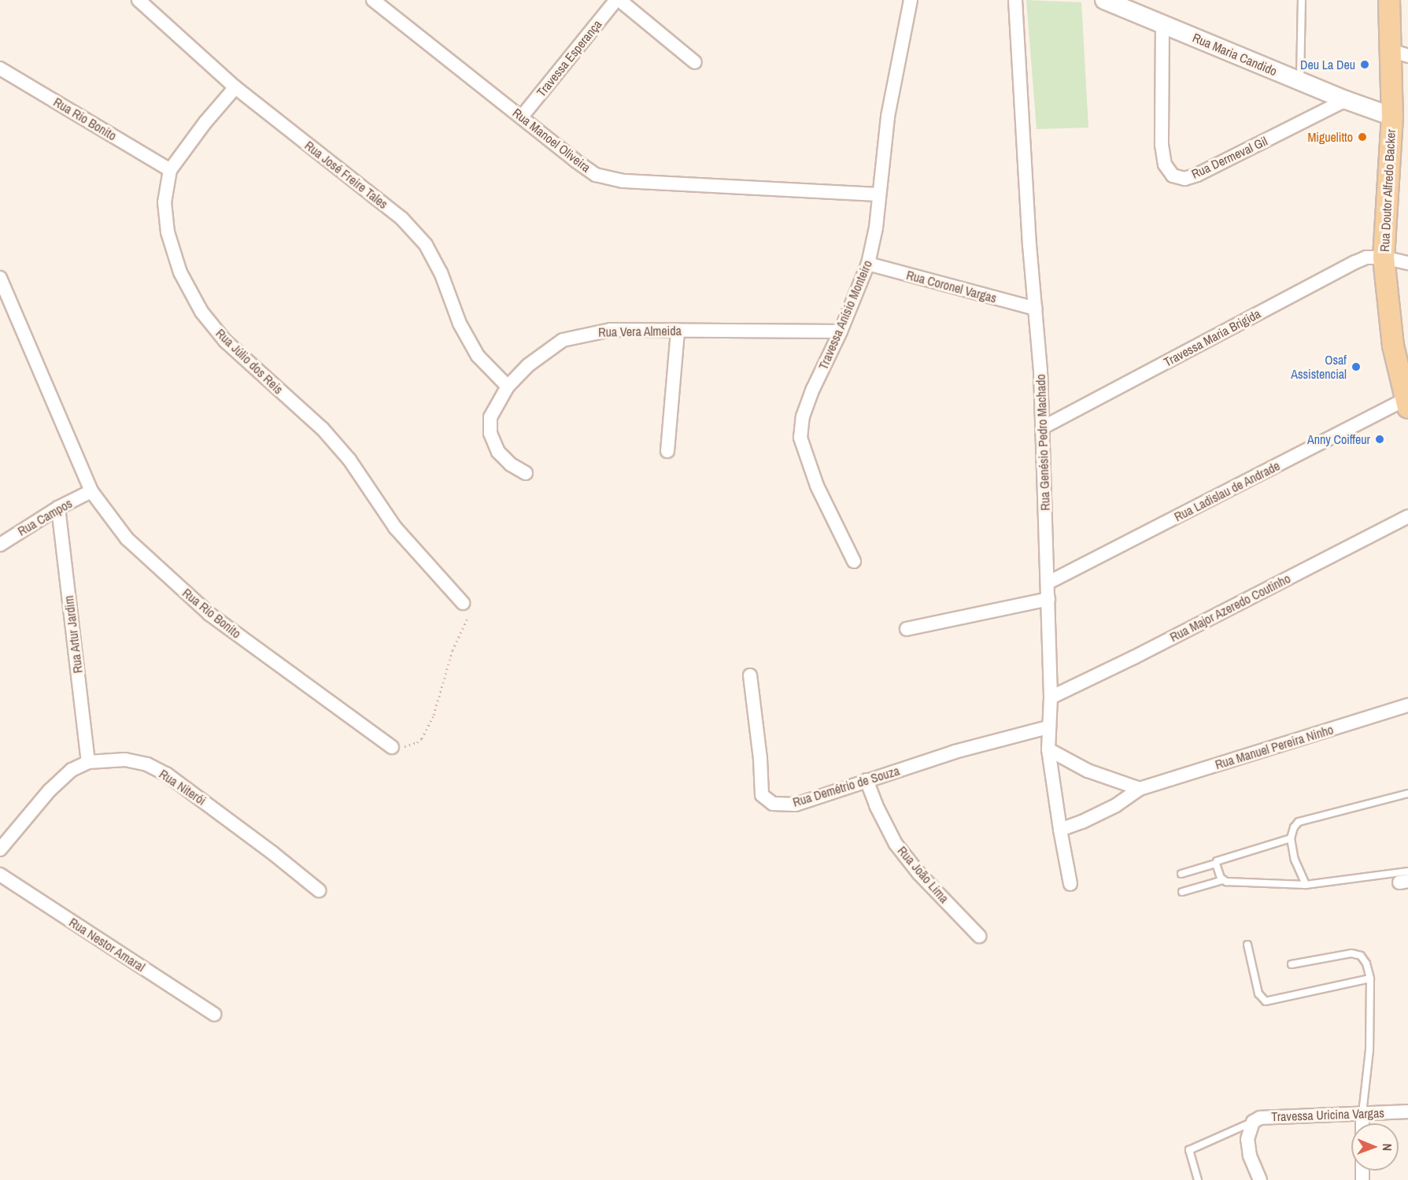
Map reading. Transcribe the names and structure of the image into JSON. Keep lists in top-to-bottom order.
{
  "streets": {
    "main road": ["Rua Doutor Alfredo Backer"],
    "street": [
      "Rua Maria Candido",
      "Travessa Esperança",
      "Rua Rio Bonito",
      "Rua Manoel Oliveira",
      "Rua Dermeval Gil",
      "Rua José Freire Tales",
      "Rua Coronel Vargas",
      "Travessa Anísio Monteiro",
      "Rua Vera Almeida",
      "Travessa Maria Brigida",
      "Rua Júlio dos Reis",
      "Rua Genésio Pedro Machado",
      "Rua Ladislau de Andrade",
      "Rua Campos",
      "Rua Major Azeredo Coutinho",
      "Rua Artur Jardim",
      "Rua Manuel Pereira Ninho",
      "Rua Demétrio de Souza",
      "Rua Niterói",
      "Rua João Lima",
      "Rua Nestor Amaral",
      "Travessa Uricina Vargas"
    ]
  },
  "crossings": [
    ["Rua Maria Candido", "Rua Dermeval Gil"],
    ["Rua Maria Candido", "Rua Doutor Alfredo Backer"],
    ["Travessa Esperança", "Rua Manoel Oliveira"],
    ["Rua Rio Bonito", "Rua Júlio dos Reis"],
    ["Rua Rio Bonito", "Rua Campos"],
    ["Rua Manoel Oliveira", "Travessa Anísio Monteiro"],
    ["Rua José Freire Tales", "Rua Vera Almeida"],
    ["Rua José Freire Tales", "Rua Júlio dos Reis"],
    ["Rua Doutor Alfredo Backer", "Travessa Maria Brigida"],
    ["Rua Doutor Alfredo Backer", "Rua Ladislau de Andrade"],
    ["Rua Coronel Vargas", "Travessa Anísio Monteiro"],
    ["Rua Coronel Vargas", "Rua Genésio Pedro Machado"],
    ["Travessa Anísio Monteiro", "Rua Vera Almeida"],
    ["Travessa Maria Brigida", "Rua Genésio Pedro Machado"],
    ["Rua Genésio Pedro Machado", "Rua Ladislau de Andrade"],
    ["Rua Genésio Pedro Machado", "Rua Major Azeredo Coutinho"],
    ["Rua Genésio Pedro Machado", "Rua Manuel Pereira Ninho"],
    ["Rua Genésio Pedro Machado", "Rua Demétrio de Souza"],
    ["Rua Campos", "Rua Artur Jardim"],
    ["Rua Artur Jardim", "Rua Niterói"],
    ["Rua Demétrio de Souza", "Rua João Lima"]
  ],
  "places": [
    "Deu La Deu",
    "Miguelitto",
    "Osaf Assistencial",
    "Anny Coiffeur"
  ],
  "north": "right"
}
